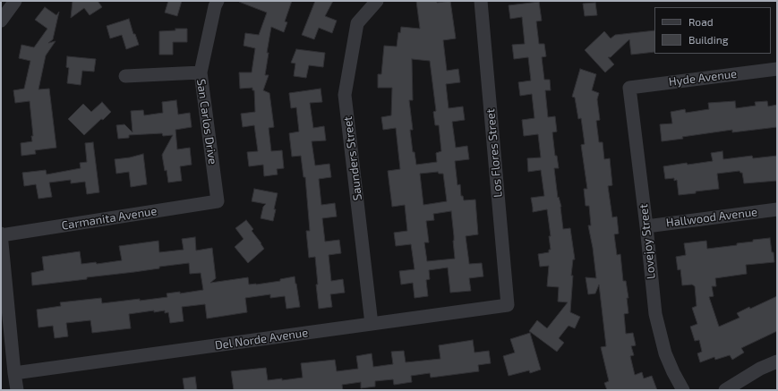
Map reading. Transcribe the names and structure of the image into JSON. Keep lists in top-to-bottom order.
{
  "streets": {
    "street": [
      "Hyde Avenue",
      "San Carlos Drive",
      "Los Flores Street",
      "Saunders Street",
      "Hallwood Avenue",
      "Carmanita Avenue",
      "Lovejoy Street",
      "Del Norde Avenue"
    ]
  },
  "crossings": [
    ["Hyde Avenue", "Lovejoy Street"],
    ["San Carlos Drive", "Carmanita Avenue"],
    ["Los Flores Street", "Del Norde Avenue"],
    ["Saunders Street", "Del Norde Avenue"],
    ["Hallwood Avenue", "Lovejoy Street"]
  ],
  "legend": ["Road", "Building"]
}
